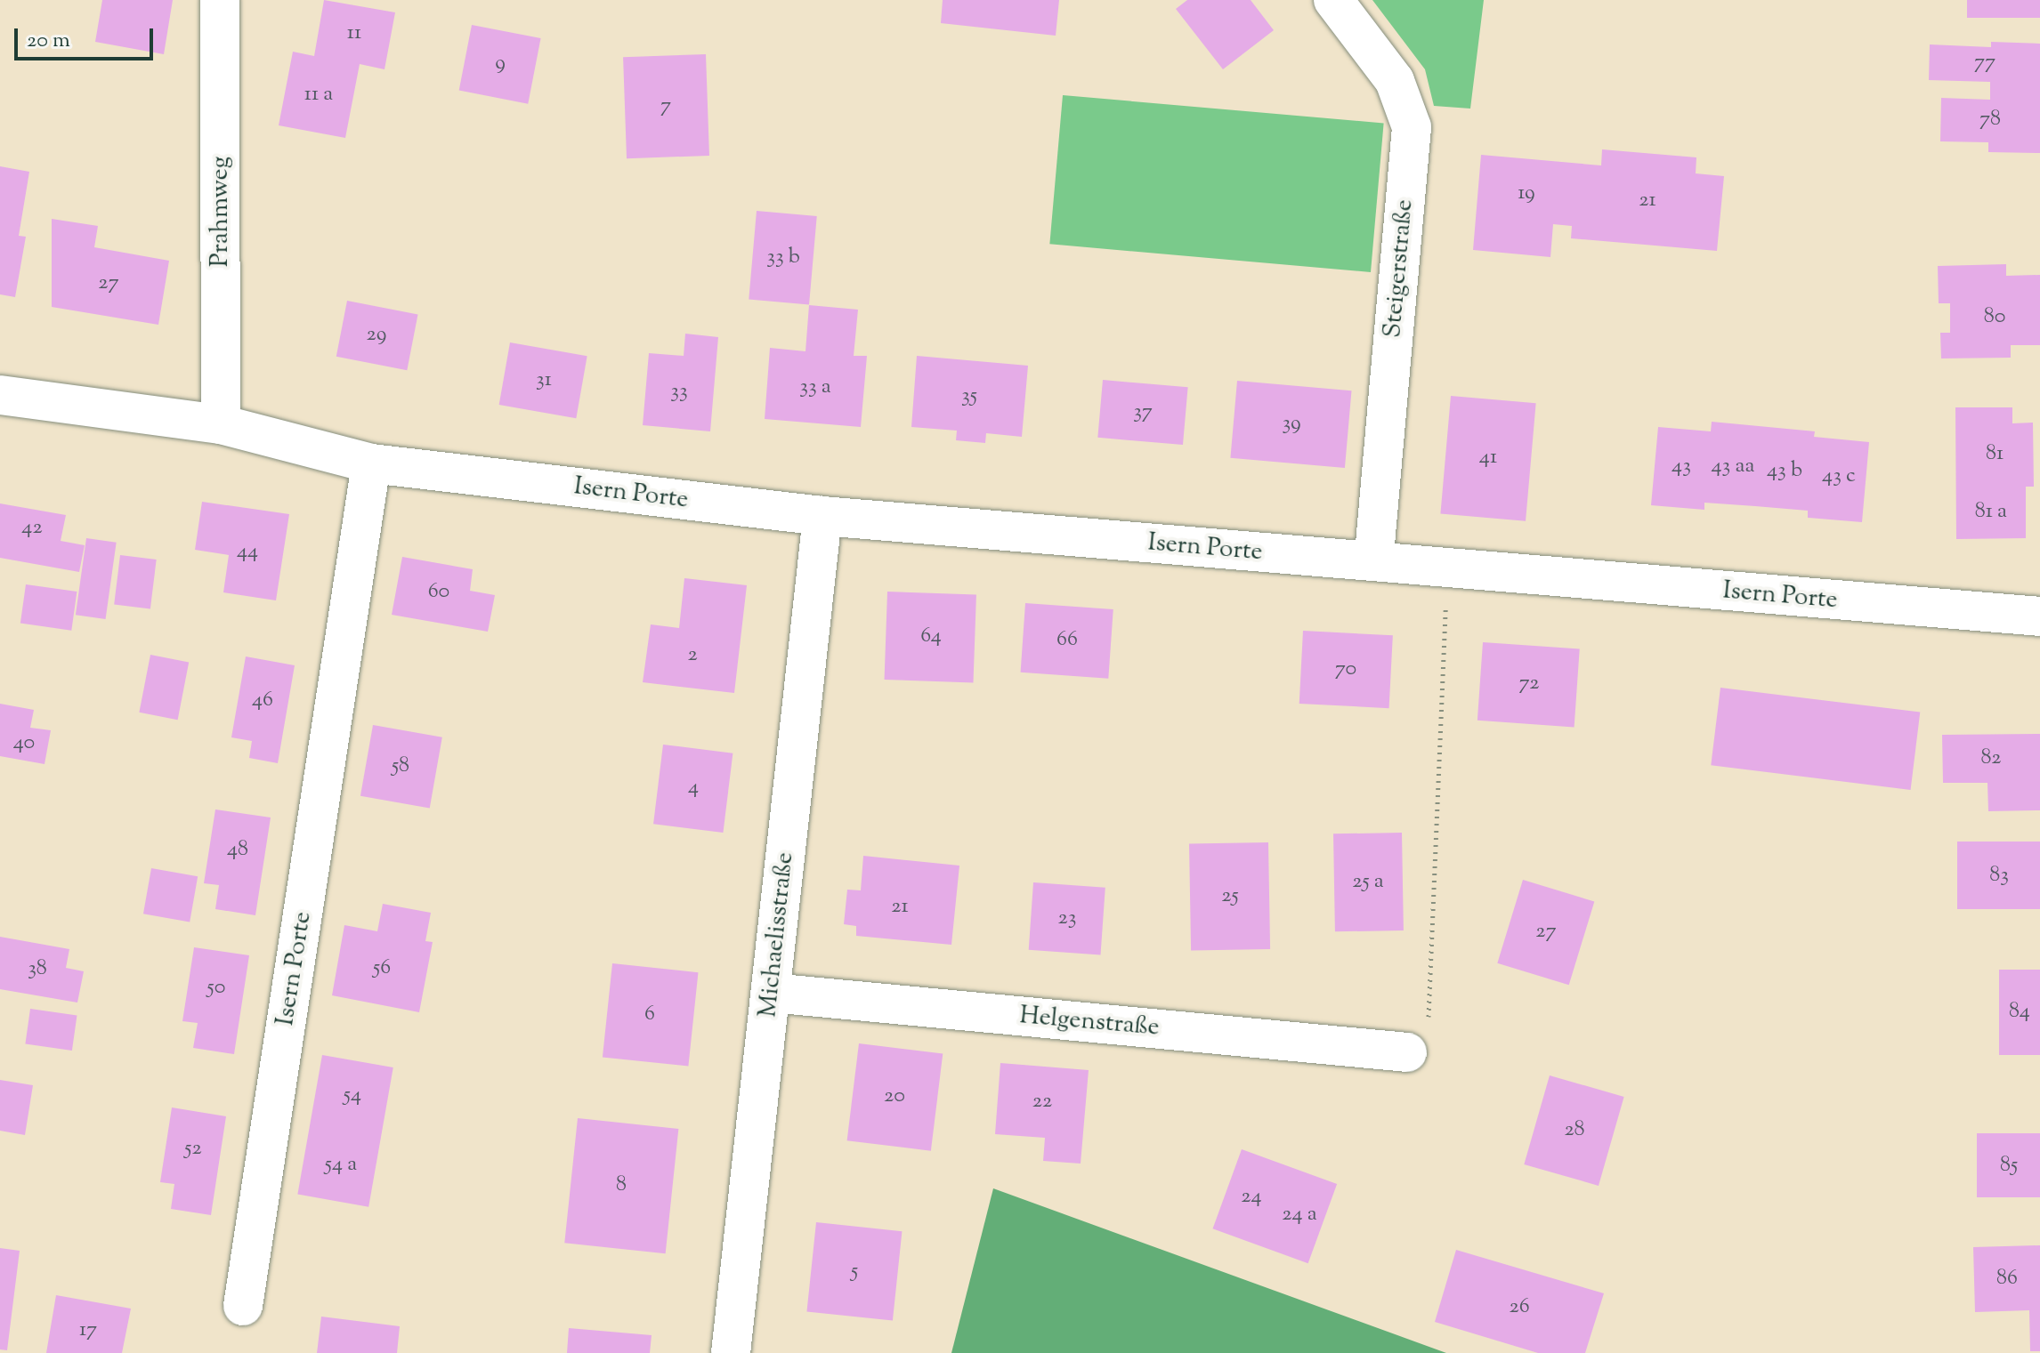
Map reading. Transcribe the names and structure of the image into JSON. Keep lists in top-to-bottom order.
{
  "streets": {
    "street": [
      "Prahmweg",
      "Steigerstraße",
      "Isern Porte",
      "Michaelisstraße",
      "Helgenstraße"
    ]
  },
  "crossings": [
    ["Prahmweg", "Isern Porte"],
    ["Steigerstraße", "Isern Porte"],
    ["Isern Porte", "Michaelisstraße"],
    ["Michaelisstraße", "Helgenstraße"]
  ],
  "house_numbers": [
    "11",
    "77",
    "9",
    "11 a",
    "7",
    "78",
    "19",
    "21",
    "33 b",
    "27",
    "80",
    "29",
    "31",
    "33 a",
    "33",
    "35",
    "37",
    "39",
    "81",
    "41",
    "43",
    "43 aa",
    "43 b",
    "43 c",
    "81 a",
    "42",
    "44",
    "60",
    "64",
    "66",
    "2",
    "70",
    "72",
    "46",
    "40",
    "82",
    "58",
    "4",
    "48",
    "83",
    "25 a",
    "25",
    "21",
    "23",
    "27",
    "56",
    "38",
    "50",
    "84",
    "6",
    "54",
    "20",
    "22",
    "28",
    "52",
    "54 a",
    "85",
    "8",
    "24",
    "24 a",
    "5",
    "86",
    "26",
    "17"
  ],
  "scale_bar": "20 m"
}
